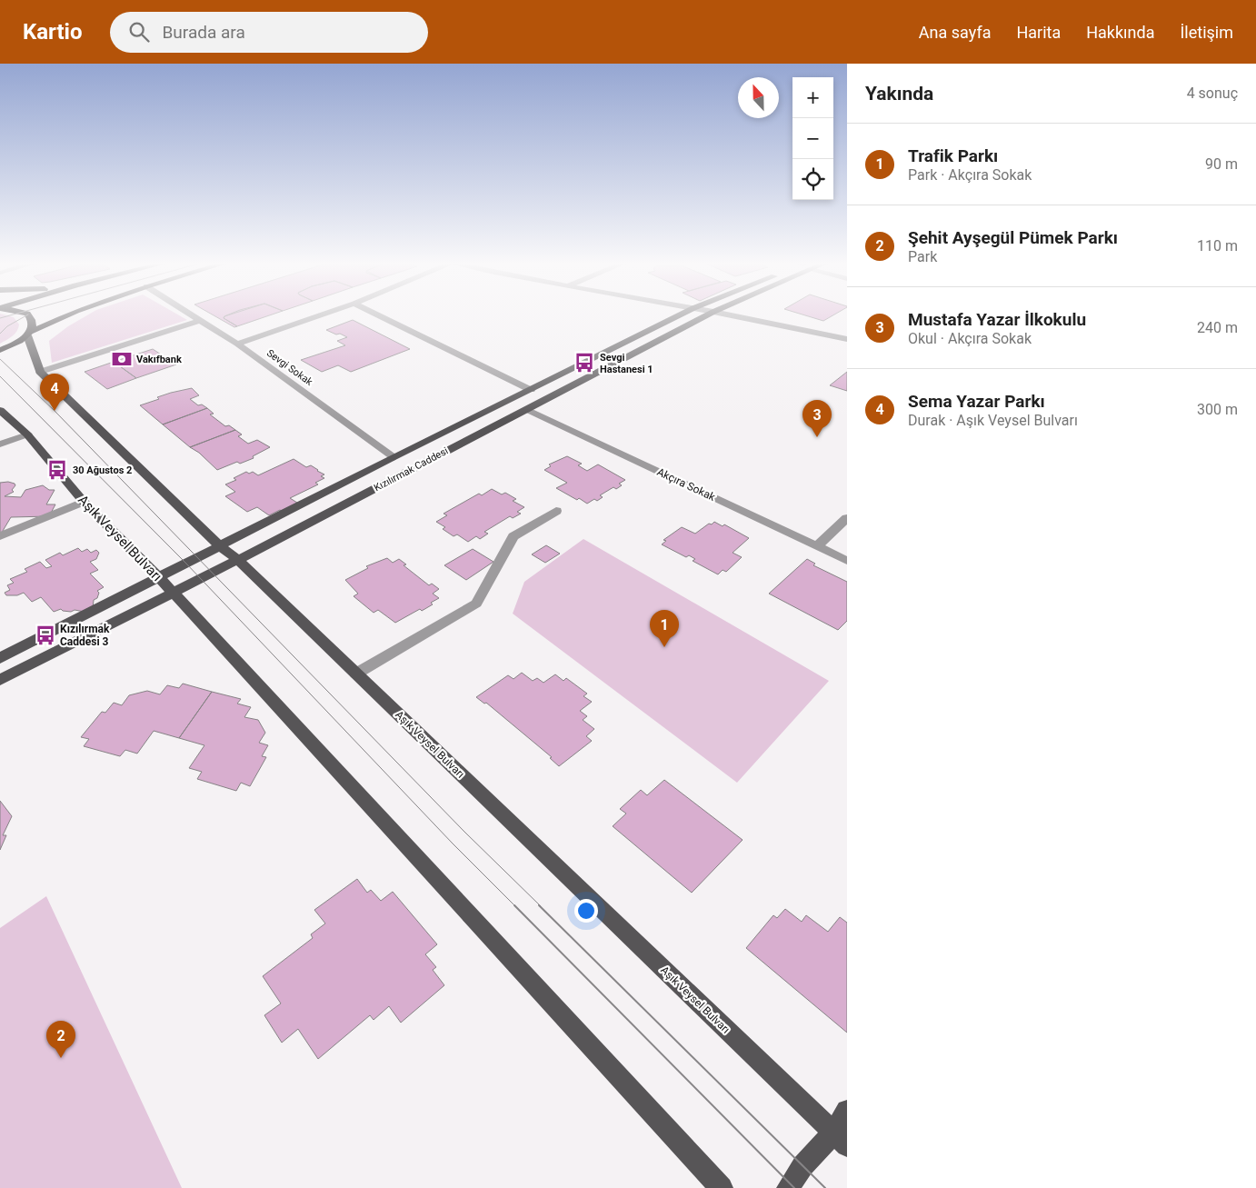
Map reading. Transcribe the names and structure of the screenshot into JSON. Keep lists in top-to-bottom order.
{
  "streets": {
    "main road": ["Kızılırmak Caddesi", "Aşık Veysel Bulvarı"],
    "street": ["Sevgi Sokak", "Akçıra Sokak"]
  },
  "crossings": [
    ["Sevgi Sokak", "Kızılırmak Caddesi"],
    ["Kızılırmak Caddesi", "Akçıra Sokak"],
    ["Kızılırmak Caddesi", "Aşık Veysel Bulvarı"]
  ],
  "places": {
    "bank": ["Vakıfbank"],
    "bus stop": ["Sevgi Hastanesi 1", "30 Ağustos 2", "Kızılırmak Caddesi 3"]
  },
  "north": "top",
  "page": {
    "header": "Kartio",
    "search": "Burada ara",
    "nav": [
      "Ana sayfa",
      "Harita",
      "Hakkında",
      "İletişim"
    ],
    "heading": ["Yakında", "4 sonuç"],
    "map_buttons": ["+", "−"],
    "list": [
      {
        "mark": "1",
        "name": "Trafik Parkı",
        "note": "Park · Akçıra Sokak",
        "value": "90 m"
      },
      {
        "mark": "2",
        "name": "Şehit Ayşegül Pümek Parkı",
        "note": "Park",
        "value": "110 m"
      },
      {
        "mark": "3",
        "name": "Mustafa Yazar İlkokulu",
        "note": "Okul · Akçıra Sokak",
        "value": "240 m"
      },
      {
        "mark": "4",
        "name": "Sema Yazar Parkı",
        "note": "Durak · Aşık Veysel Bulvarı",
        "value": "300 m"
      }
    ],
    "pins": [
      "4",
      "3",
      "1",
      "2"
    ]
  }
}
